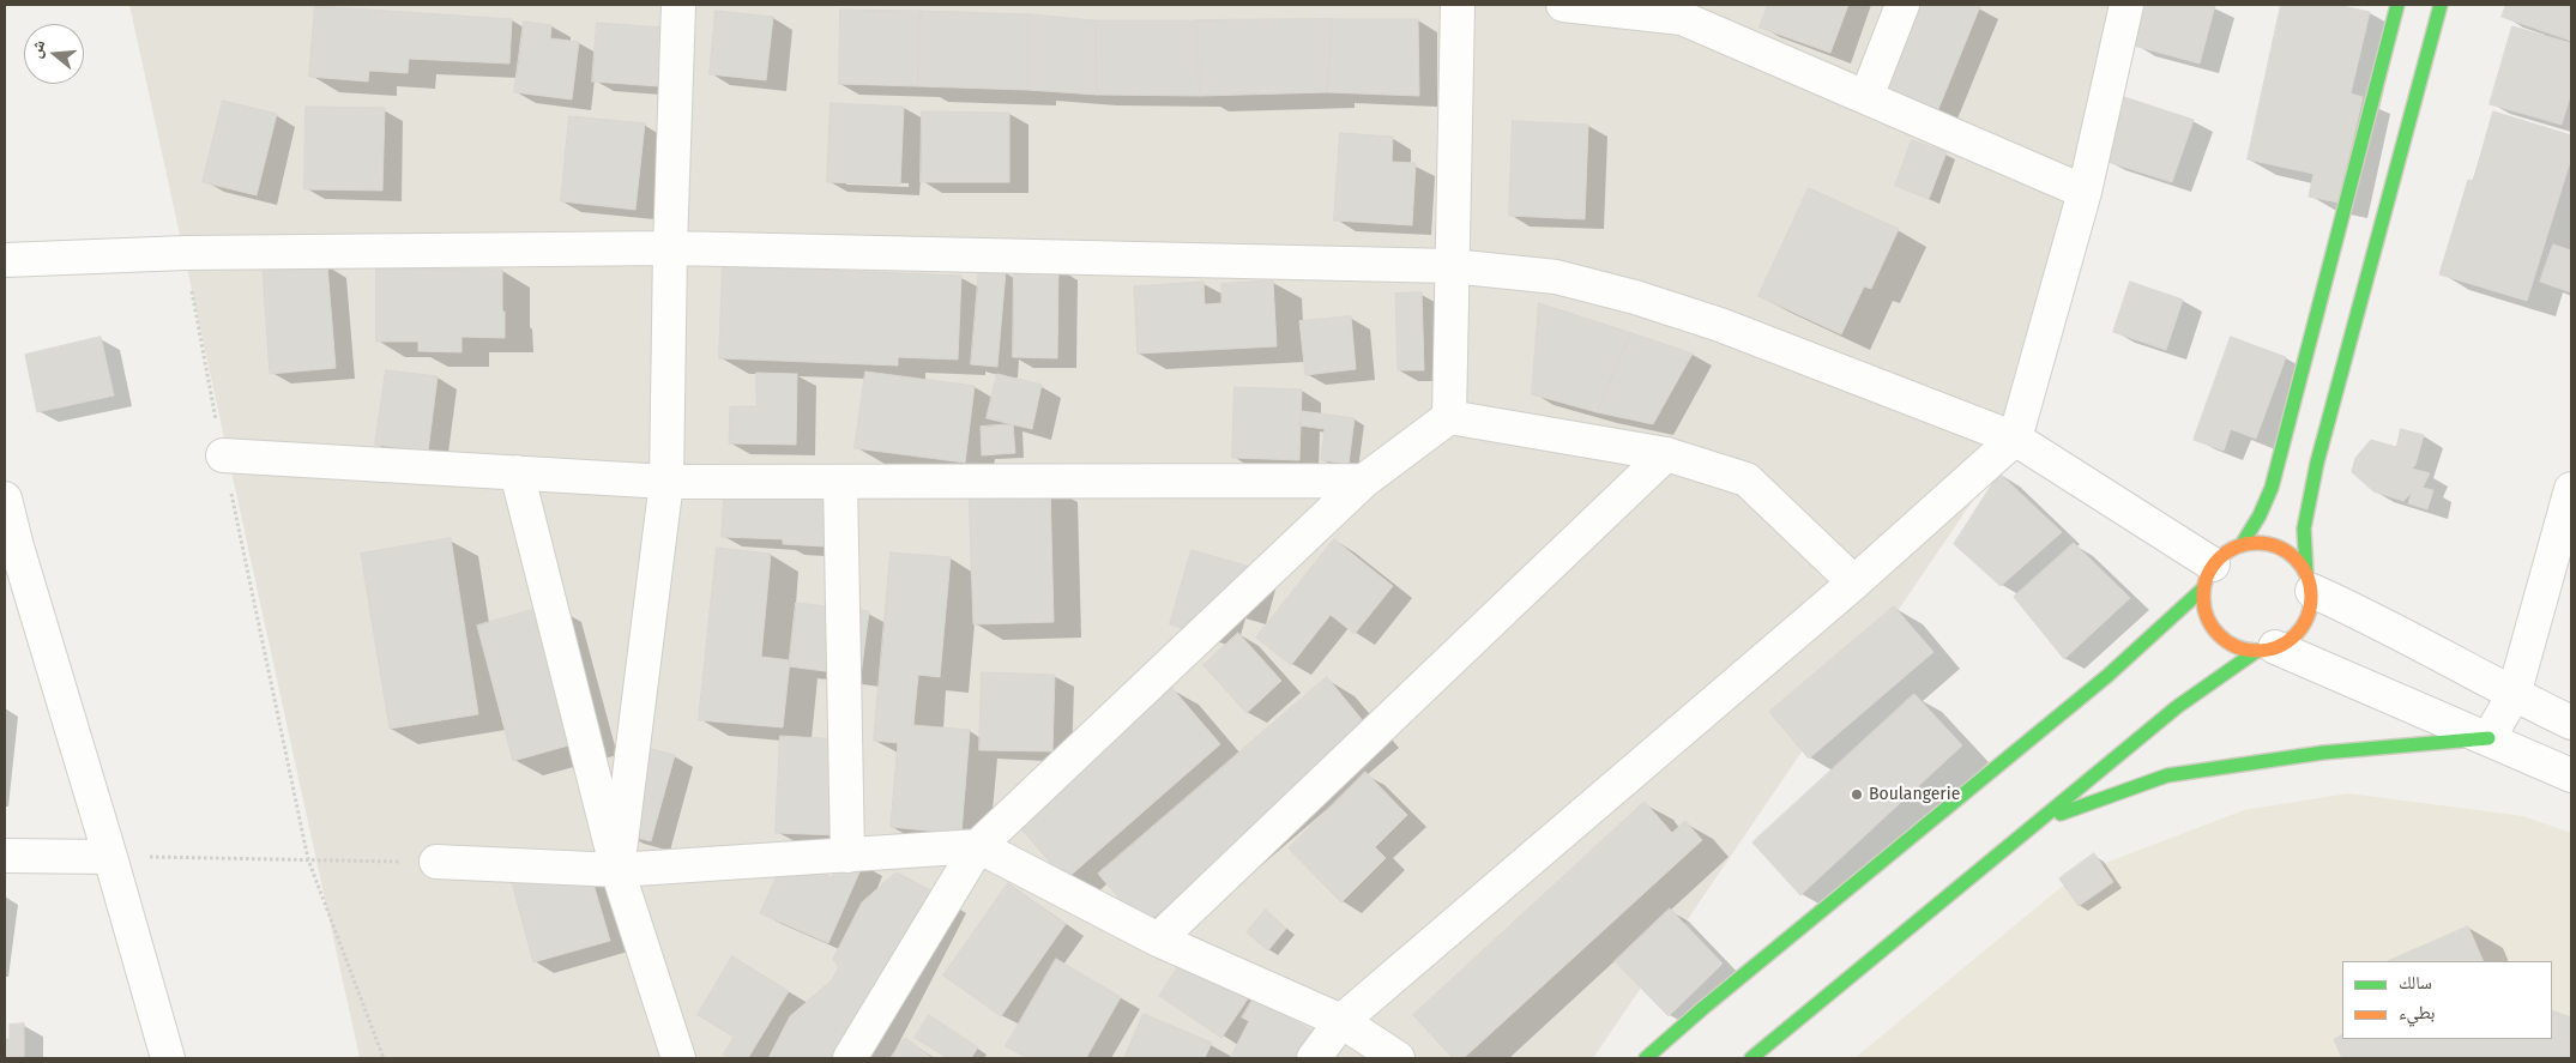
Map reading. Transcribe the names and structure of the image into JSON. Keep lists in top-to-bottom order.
{
  "places": ["Boulangerie"],
  "legend": ["سالك", "بطيء"],
  "north": "left"
}
